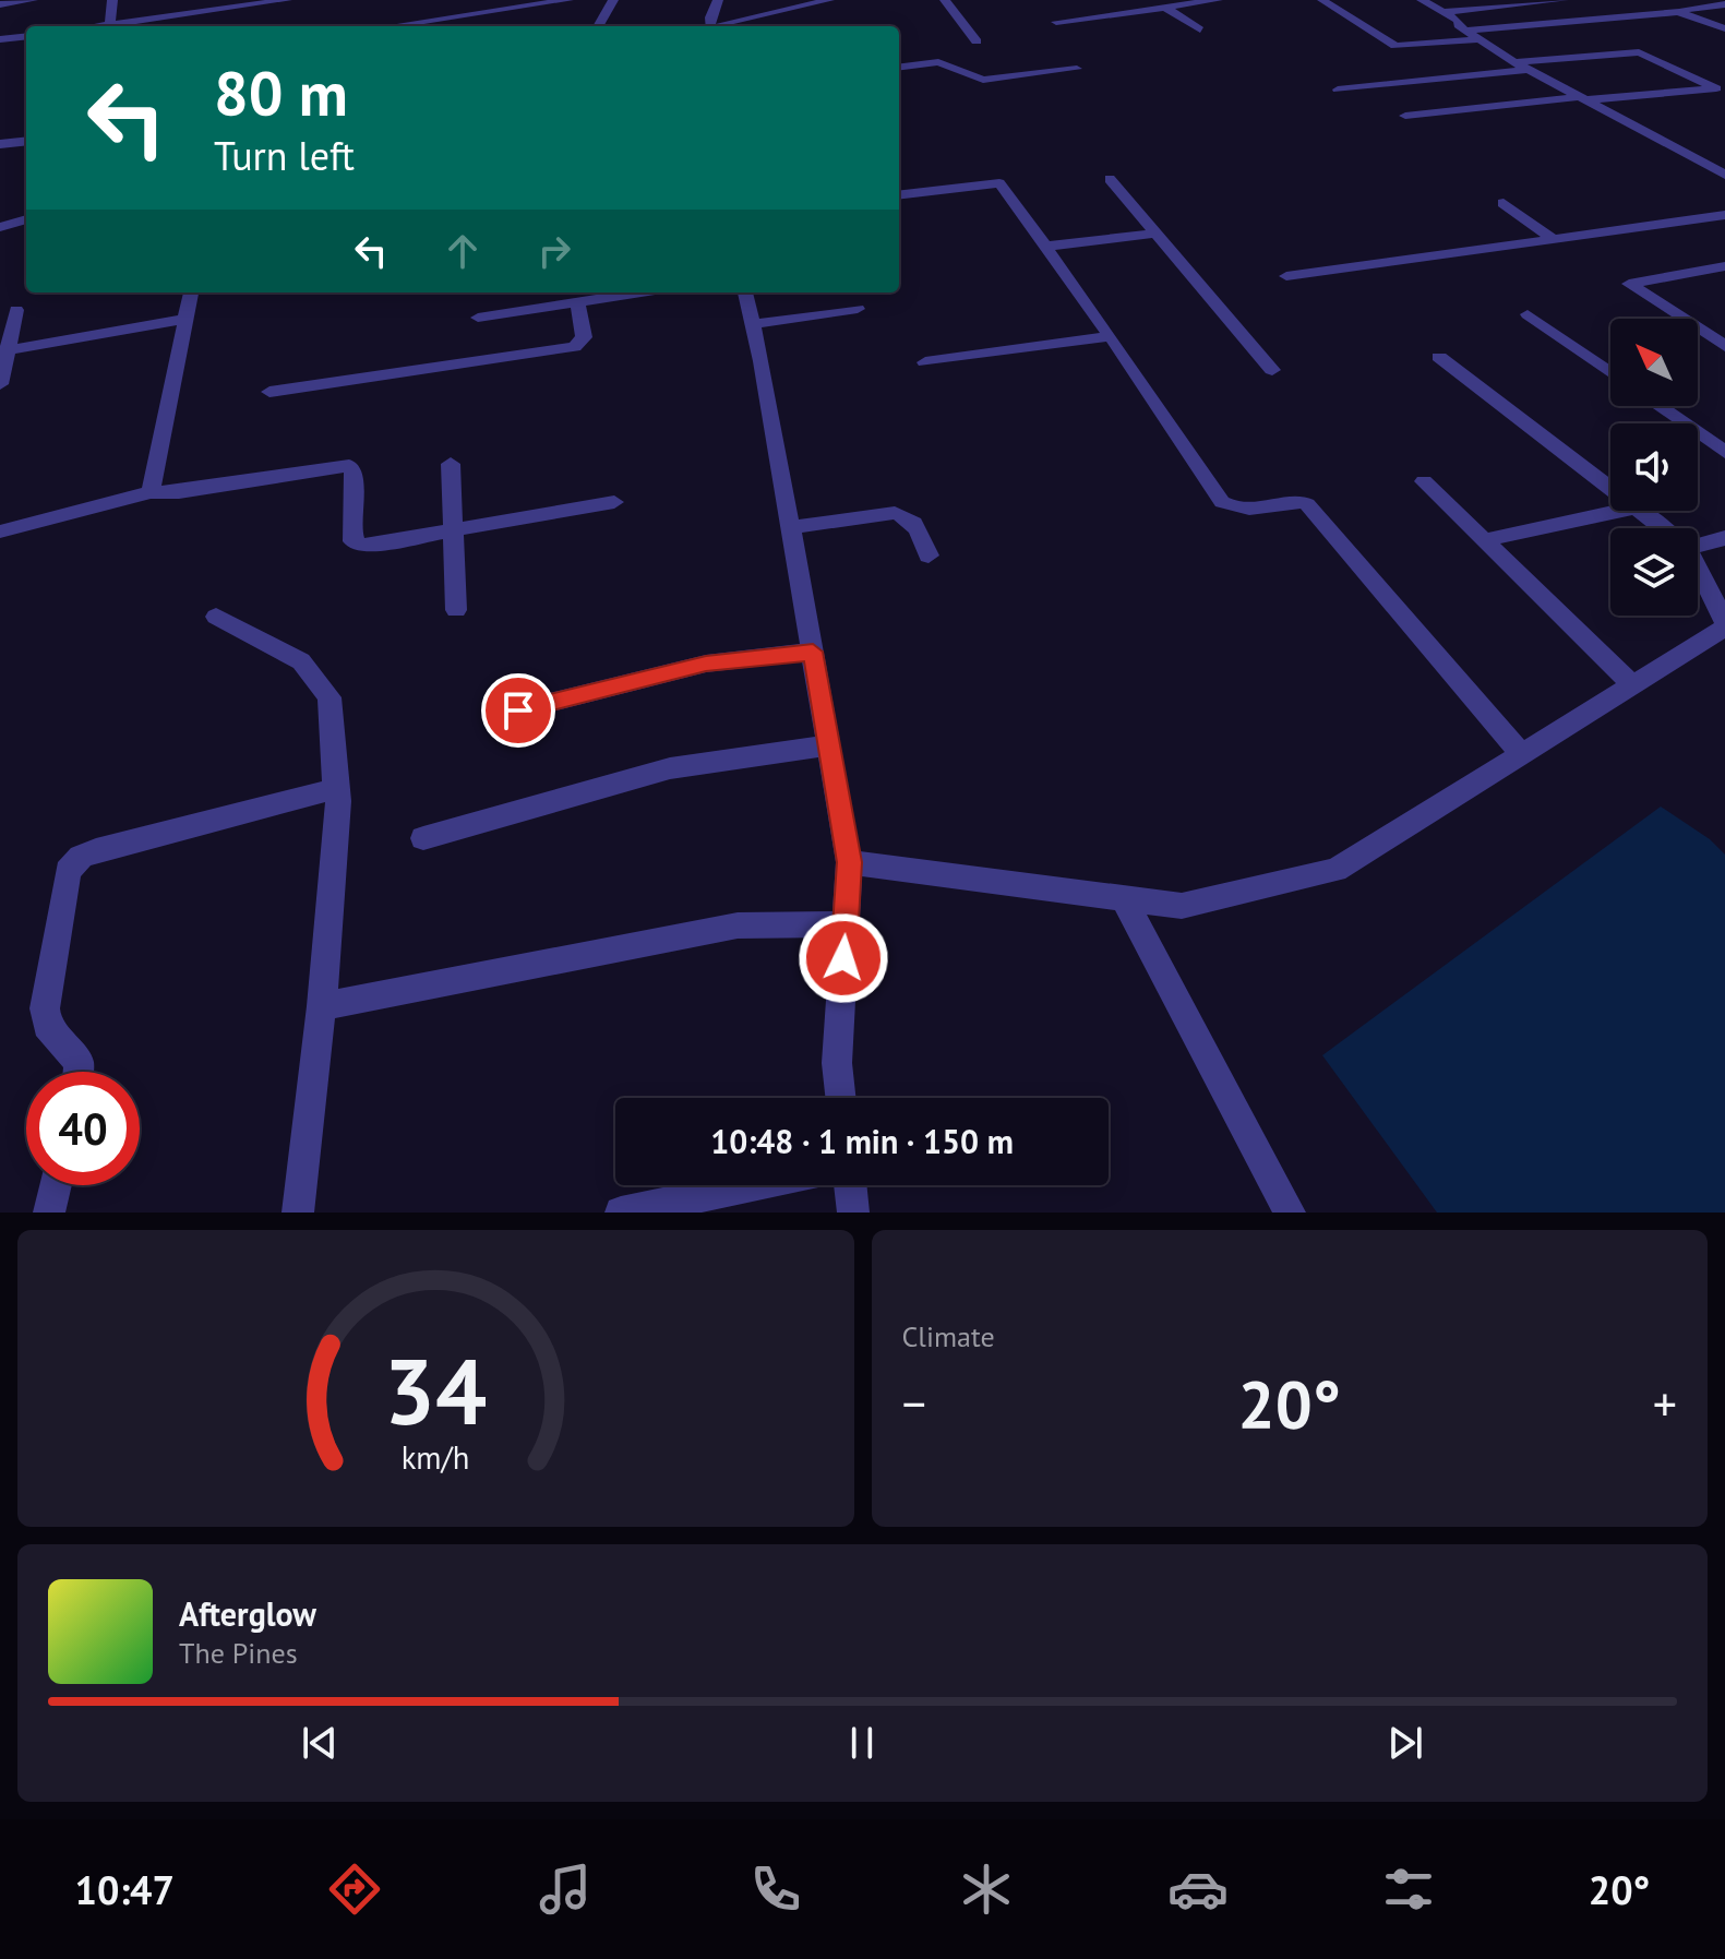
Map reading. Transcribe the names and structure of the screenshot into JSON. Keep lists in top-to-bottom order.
{
  "north": "top left",
  "page": {
    "turn": ["80 m", "Turn left"],
    "limit": "40",
    "trip": "10:48 · 1 min · 150 m",
    "tile": "Climate",
    "heat": ["−", "20°", "+"],
    "song": ["Afterglow", "The Pines"],
    "tabs": ["10:47", "20°"],
    "gauge": ["34", "km/h"]
  }
}
